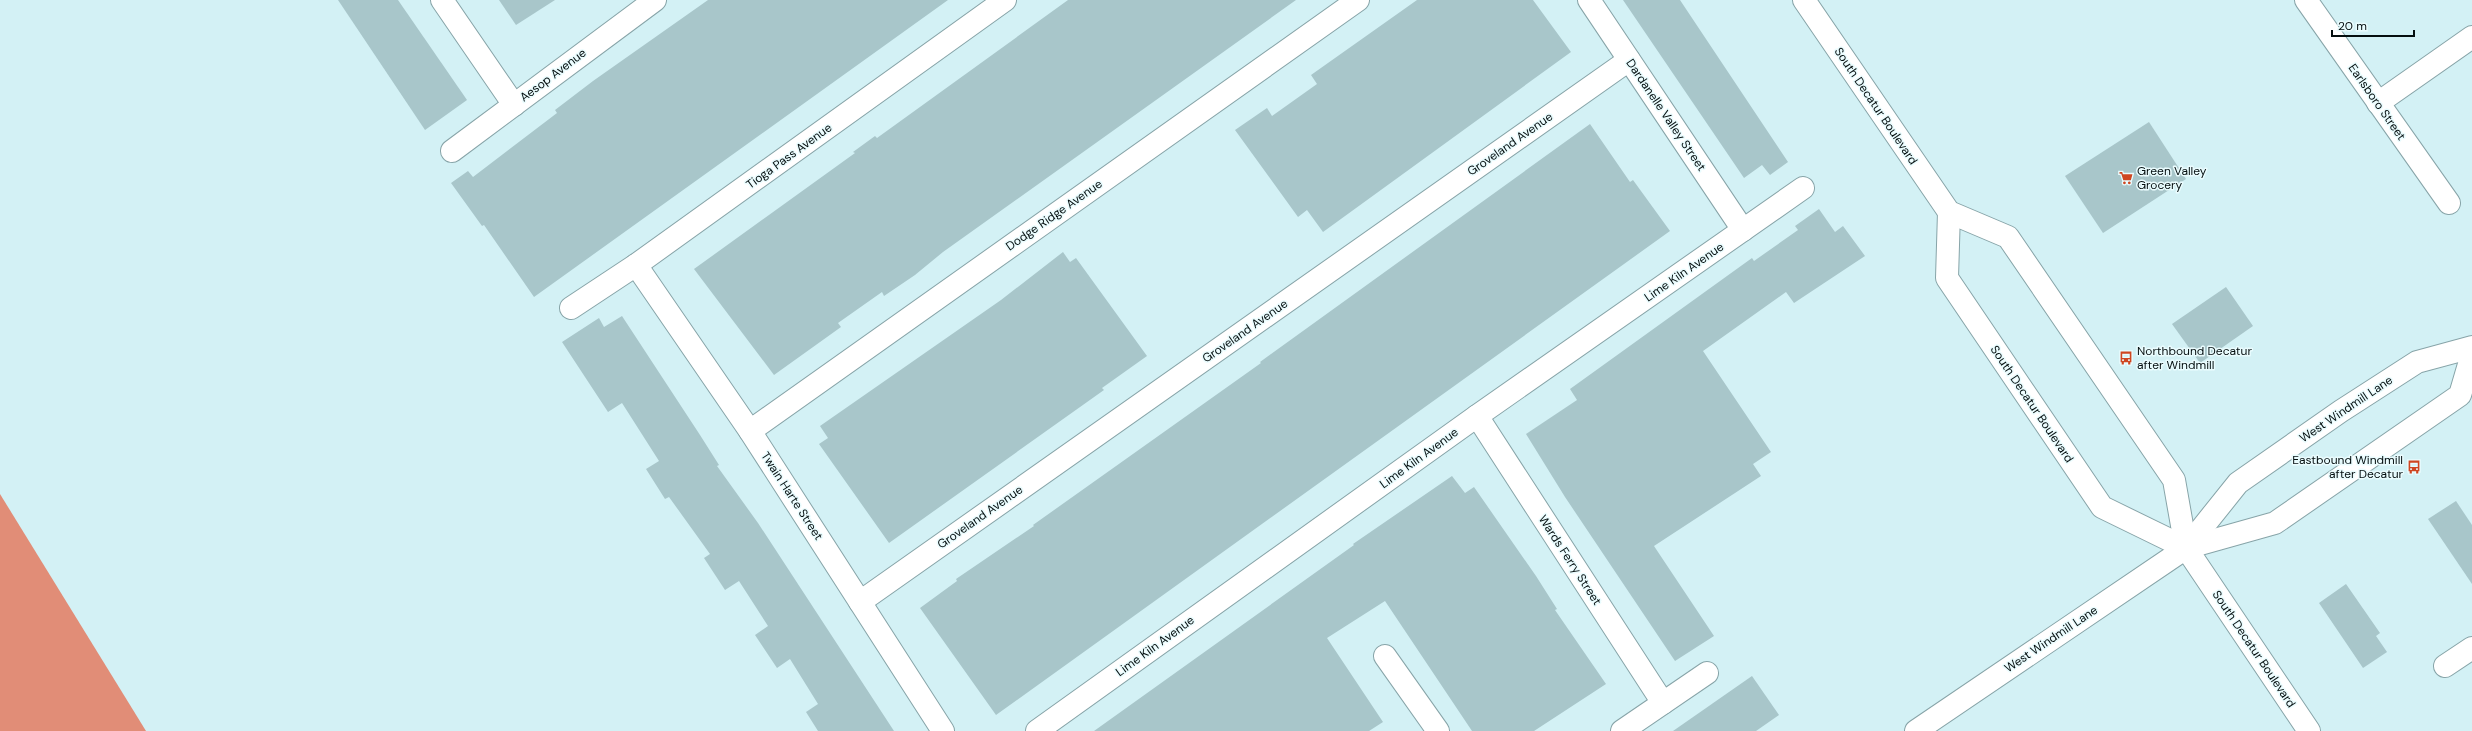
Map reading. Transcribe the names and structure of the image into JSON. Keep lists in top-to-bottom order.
{
  "streets": {
    "street": [
      "Aesop Avenue",
      "Earlsboro Street",
      "South Decatur Boulevard",
      "Dardanelle Valley Street",
      "Groveland Avenue",
      "Tioga Pass Avenue",
      "Dodge Ridge Avenue",
      "Lime Kiln Avenue",
      "West Windmill Lane",
      "Twain Harte Street",
      "Wards Ferry Street"
    ]
  },
  "crossings": [
    ["South Decatur Boulevard", "West Windmill Lane"],
    ["Dardanelle Valley Street", "Groveland Avenue"],
    ["Dardanelle Valley Street", "Lime Kiln Avenue"],
    ["Groveland Avenue", "Twain Harte Street"],
    ["Tioga Pass Avenue", "Twain Harte Street"],
    ["Dodge Ridge Avenue", "Twain Harte Street"],
    ["Lime Kiln Avenue", "Wards Ferry Street"]
  ],
  "places": {
    "supermarket": ["Green Valley Grocery"],
    "bus stop": ["Northbound Decatur after Windmill", "Eastbound Windmill after Decatur"]
  },
  "scale_bar": "20 m"
}
